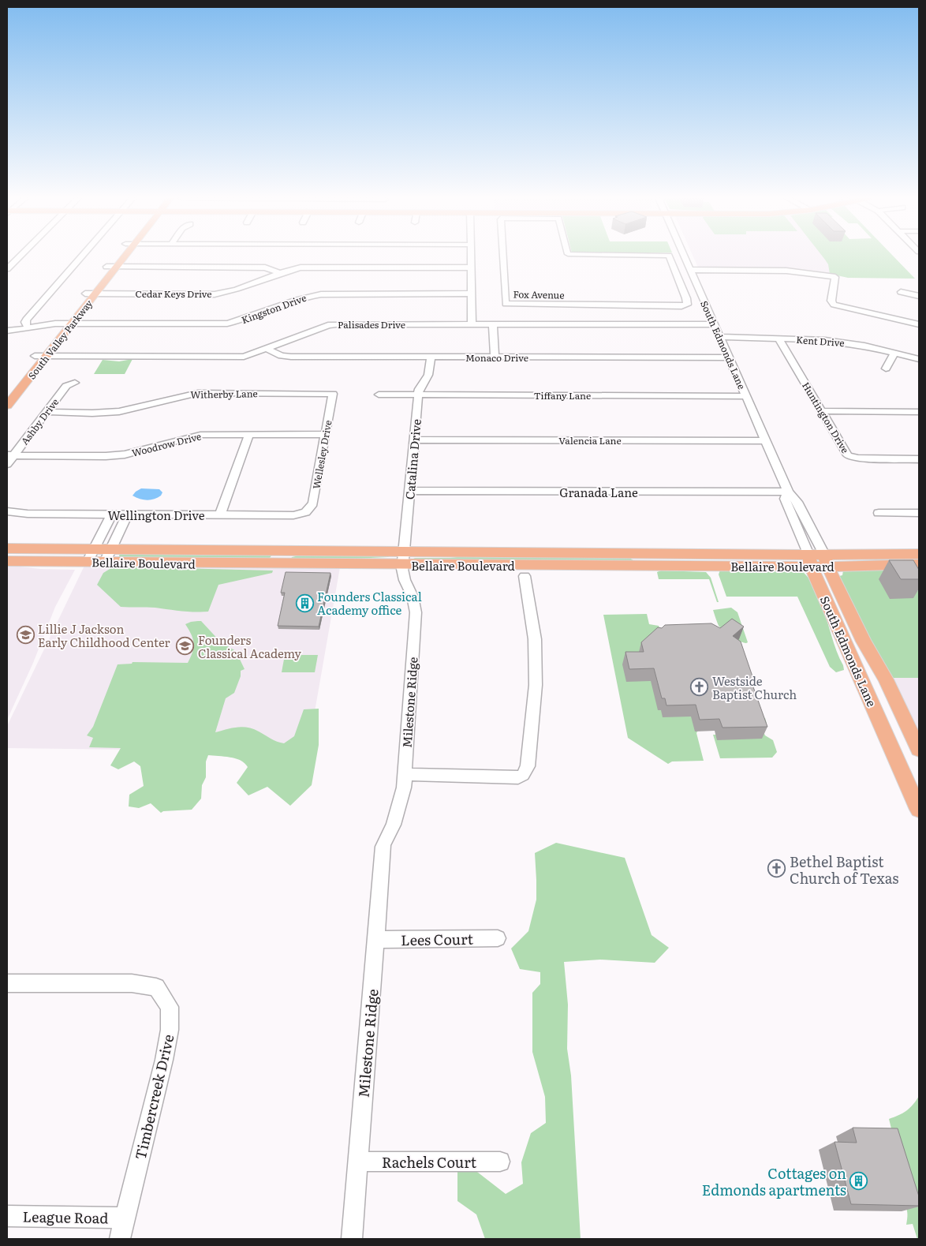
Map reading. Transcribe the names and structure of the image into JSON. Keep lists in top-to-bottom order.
{
  "streets": {
    "main road": ["South Valley Parkway", "South Edmonds Lane", "Bellaire Boulevard"],
    "street": [
      "Cedar Keys Drive",
      "Fox Avenue",
      "Kingston Drive",
      "Palisades Drive",
      "Kent Drive",
      "Monaco Drive",
      "Witherby Lane",
      "Tiffany Lane",
      "Huntington Drive",
      "Ashby Drive",
      "Valencia Lane",
      "Woodrow Drive",
      "Wellesley Drive",
      "Catalina Drive",
      "Granada Lane",
      "Wellington Drive",
      "Milestone Ridge",
      "Lees Court",
      "Timbercreek Drive",
      "Rachels Court",
      "League Road"
    ]
  },
  "crossings": [
    ["Cedar Keys Drive", "South Valley Parkway"],
    ["Fox Avenue", "South Edmonds Lane"],
    ["Kingston Drive", "South Valley Parkway"],
    ["Palisades Drive", "South Valley Parkway"],
    ["Palisades Drive", "South Edmonds Lane"],
    ["Palisades Drive", "Monaco Drive"],
    ["Kent Drive", "South Edmonds Lane"],
    ["Kent Drive", "Huntington Drive"],
    ["South Edmonds Lane", "Monaco Drive"],
    ["South Edmonds Lane", "Tiffany Lane"],
    ["South Edmonds Lane", "Valencia Lane"],
    ["South Edmonds Lane", "Granada Lane"],
    ["South Edmonds Lane", "Bellaire Boulevard"],
    ["Monaco Drive", "Catalina Drive"],
    ["Witherby Lane", "Ashby Drive"],
    ["Witherby Lane", "Wellesley Drive"],
    ["Tiffany Lane", "Catalina Drive"],
    ["Ashby Drive", "Woodrow Drive"],
    ["Valencia Lane", "Catalina Drive"],
    ["Woodrow Drive", "Wellesley Drive"],
    ["Wellesley Drive", "Wellington Drive"],
    ["Catalina Drive", "Granada Lane"],
    ["Catalina Drive", "Bellaire Boulevard"],
    ["Catalina Drive", "Milestone Ridge"],
    ["Bellaire Boulevard", "Milestone Ridge"],
    ["Milestone Ridge", "Lees Court"],
    ["Milestone Ridge", "Rachels Court"],
    ["Timbercreek Drive", "League Road"]
  ],
  "places": {
    "building": ["Founders Classical Academy office", "Cottages on Edmonds apartments"],
    "school or university": ["Lillie J Jackson Early Childhood Center", "Founders Classical Academy"],
    "church": ["Westside Baptist Church", "Bethel Baptist Church of Texas"]
  }
}
